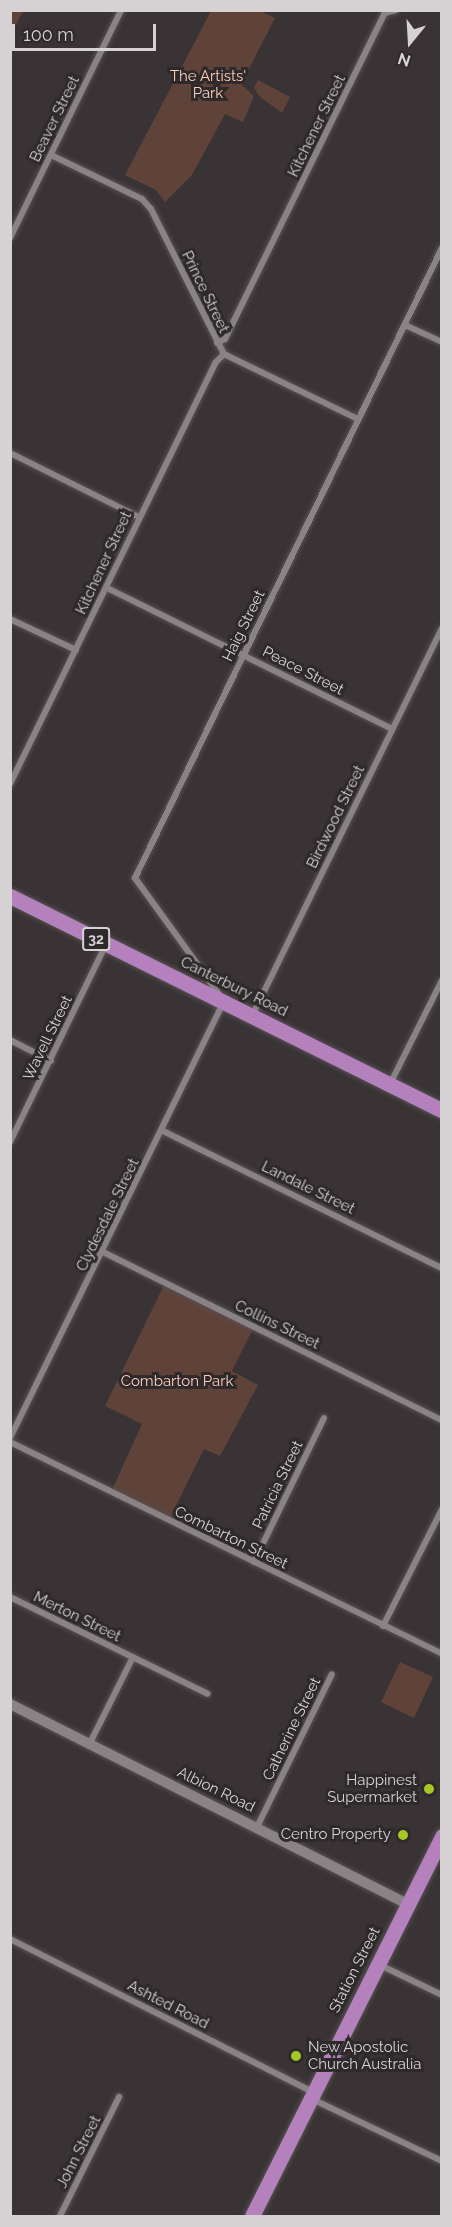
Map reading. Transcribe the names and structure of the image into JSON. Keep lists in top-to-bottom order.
{
  "streets": {
    "main road": ["32", "Canterbury Road", "Station Street"],
    "street": [
      "Beaver Street",
      "Kitchener Street",
      "Prince Street",
      "Haig Street",
      "Peace Street",
      "Birdwood Street",
      "Wavell Street",
      "Landale Street",
      "Clydesdale Street",
      "Collins Street",
      "Patricia Street",
      "Combarton Street",
      "Merton Street",
      "Catherine Street",
      "Albion Road",
      "Ashted Road",
      "John Street"
    ]
  },
  "crossings": [
    ["Beaver Street", "Prince Street"],
    ["Kitchener Street", "Prince Street"],
    ["Kitchener Street", "Peace Street"],
    ["Prince Street", "Haig Street"],
    ["Haig Street", "Peace Street"],
    ["Haig Street", "Canterbury Road"],
    ["Haig Street", "Clydesdale Street"],
    ["Peace Street", "Birdwood Street"],
    ["Birdwood Street", "Canterbury Road"],
    ["Canterbury Road", "Wavell Street"],
    ["Canterbury Road", "Clydesdale Street"],
    ["Landale Street", "Clydesdale Street"],
    ["Clydesdale Street", "Collins Street"],
    ["Clydesdale Street", "Combarton Street"],
    ["Patricia Street", "Combarton Street"],
    ["Merton Street", "Albion Road"],
    ["Catherine Street", "Albion Road"],
    ["Albion Road", "Station Street"],
    ["Station Street", "Ashted Road"]
  ],
  "parks": ["The Artists' Park", "Combarton Park"],
  "places": ["Happinest Supermarket", "Centro Property", "New Apostolic Church Australia"],
  "scale_bar": "100 m",
  "north": "bottom"
}
